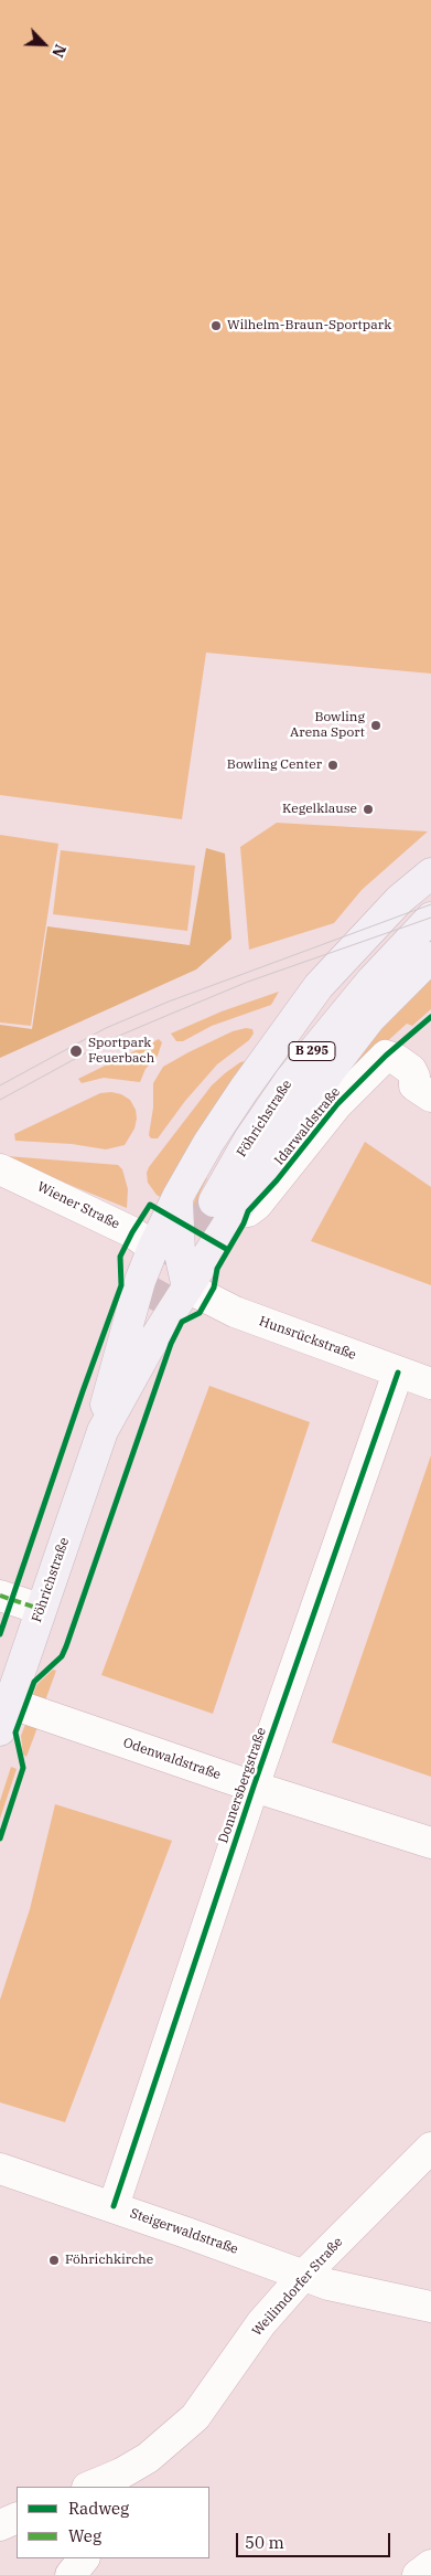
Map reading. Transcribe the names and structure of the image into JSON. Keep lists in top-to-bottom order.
{
  "streets": {
    "main road": ["B 295", "Föhrichstraße"],
    "street": [
      "Idarwaldstraße",
      "Wiener Straße",
      "Hunsrückstraße",
      "Odenwaldstraße",
      "Donnersbergstraße",
      "Steigerwaldstraße",
      "Weilimdorfer Straße"
    ]
  },
  "crossings": [
    ["Föhrichstraße", "Idarwaldstraße"],
    ["Föhrichstraße", "Wiener Straße"],
    ["Föhrichstraße", "Hunsrückstraße"],
    ["Föhrichstraße", "Odenwaldstraße"],
    ["Hunsrückstraße", "Donnersbergstraße"],
    ["Odenwaldstraße", "Donnersbergstraße"],
    ["Donnersbergstraße", "Steigerwaldstraße"],
    ["Steigerwaldstraße", "Weilimdorfer Straße"]
  ],
  "places": [
    "Wilhelm-Braun-Sportpark",
    "Bowling Arena Sport",
    "Bowling Center",
    "Kegelklause",
    "Sportpark Feuerbach",
    "Föhrichkirche"
  ],
  "legend": ["Radweg", "Weg"],
  "scale_bar": "50 m",
  "north": "bottom right"
}
